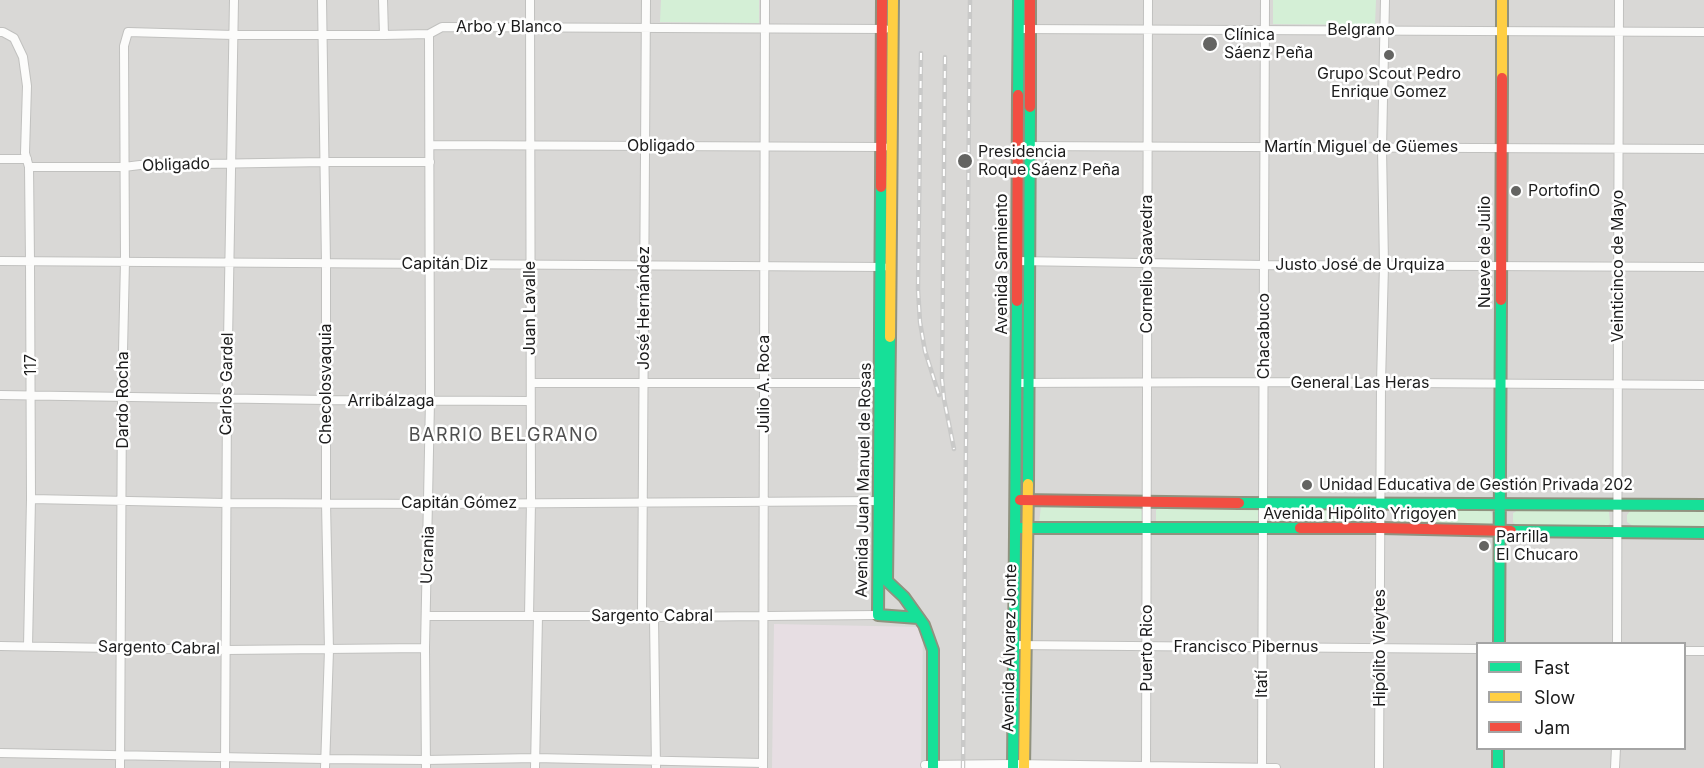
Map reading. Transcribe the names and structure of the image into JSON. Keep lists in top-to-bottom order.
{
  "streets": {
    "main road": [
      "Nueve de Julio",
      "Avenida Sarmiento",
      "Avenida Juan Manuel de Rosas",
      "Avenida Hipólito Yrigoyen",
      "Avenida Álvarez Jonte"
    ],
    "street": [
      "Arbo y Blanco",
      "Belgrano",
      "Obligado",
      "Martín Miguel de Güemes",
      "Capitán Diz",
      "Cornelio Saavedra",
      "Justo José de Urquiza",
      "Veinticinco de Mayo",
      "Juan Lavalle",
      "José Hernández",
      "Chacabuco",
      "117",
      "General Las Heras",
      "Carlos Gardel",
      "Checolosvaquia",
      "Julio A. Roca",
      "Dardo Rocha",
      "Arribálzaga",
      "Capitán Gómez",
      "Ucrania",
      "Sargento Cabral",
      "Francisco Pibernus",
      "Puerto Rico",
      "Hipólito Vieytes",
      "Itatí"
    ]
  },
  "crossings": [
    ["Arbo y Blanco", "Juan Lavalle"],
    ["Arbo y Blanco", "José Hernández"],
    ["Arbo y Blanco", "Carlos Gardel"],
    ["Arbo y Blanco", "Checolosvaquia"],
    ["Arbo y Blanco", "Julio A. Roca"],
    ["Arbo y Blanco", "Dardo Rocha"],
    ["Arbo y Blanco", "Avenida Juan Manuel de Rosas"],
    ["Arbo y Blanco", "Ucrania"],
    ["Belgrano", "Nueve de Julio"],
    ["Belgrano", "Avenida Sarmiento"],
    ["Belgrano", "Cornelio Saavedra"],
    ["Belgrano", "Veinticinco de Mayo"],
    ["Belgrano", "Chacabuco"],
    ["Belgrano", "Hipólito Vieytes"],
    ["Obligado", "Juan Lavalle"],
    ["Obligado", "José Hernández"],
    ["Obligado", "117"],
    ["Obligado", "Carlos Gardel"],
    ["Obligado", "Checolosvaquia"],
    ["Obligado", "Julio A. Roca"],
    ["Obligado", "Dardo Rocha"],
    ["Obligado", "Avenida Juan Manuel de Rosas"],
    ["Obligado", "Ucrania"],
    ["Martín Miguel de Güemes", "Nueve de Julio"],
    ["Martín Miguel de Güemes", "Avenida Sarmiento"],
    ["Martín Miguel de Güemes", "Cornelio Saavedra"],
    ["Martín Miguel de Güemes", "Veinticinco de Mayo"],
    ["Martín Miguel de Güemes", "Chacabuco"],
    ["Martín Miguel de Güemes", "Hipólito Vieytes"],
    ["Nueve de Julio", "Justo José de Urquiza"],
    ["Nueve de Julio", "General Las Heras"],
    ["Nueve de Julio", "Avenida Hipólito Yrigoyen"],
    ["Capitán Diz", "Juan Lavalle"],
    ["Capitán Diz", "José Hernández"],
    ["Capitán Diz", "117"],
    ["Capitán Diz", "Carlos Gardel"],
    ["Capitán Diz", "Checolosvaquia"],
    ["Capitán Diz", "Julio A. Roca"],
    ["Capitán Diz", "Dardo Rocha"],
    ["Capitán Diz", "Avenida Juan Manuel de Rosas"],
    ["Capitán Diz", "Ucrania"],
    ["Avenida Sarmiento", "Justo José de Urquiza"],
    ["Avenida Sarmiento", "General Las Heras"],
    ["Avenida Sarmiento", "Avenida Hipólito Yrigoyen"],
    ["Avenida Sarmiento", "Avenida Álvarez Jonte"],
    ["Cornelio Saavedra", "Justo José de Urquiza"],
    ["Cornelio Saavedra", "General Las Heras"],
    ["Cornelio Saavedra", "Avenida Hipólito Yrigoyen"],
    ["Cornelio Saavedra", "Puerto Rico"],
    ["Justo José de Urquiza", "Veinticinco de Mayo"],
    ["Justo José de Urquiza", "Chacabuco"],
    ["Justo José de Urquiza", "Hipólito Vieytes"],
    ["Veinticinco de Mayo", "General Las Heras"],
    ["Veinticinco de Mayo", "Avenida Hipólito Yrigoyen"],
    ["Juan Lavalle", "Arribálzaga"],
    ["Juan Lavalle", "Capitán Gómez"],
    ["Juan Lavalle", "Sargento Cabral"],
    ["José Hernández", "Capitán Gómez"],
    ["José Hernández", "Sargento Cabral"],
    ["Chacabuco", "General Las Heras"],
    ["Chacabuco", "Avenida Hipólito Yrigoyen"],
    ["Chacabuco", "Itatí"],
    ["117", "Arribálzaga"],
    ["117", "Capitán Gómez"],
    ["117", "Sargento Cabral"],
    ["General Las Heras", "Hipólito Vieytes"],
    ["Carlos Gardel", "Arribálzaga"],
    ["Carlos Gardel", "Capitán Gómez"],
    ["Carlos Gardel", "Sargento Cabral"],
    ["Checolosvaquia", "Arribálzaga"],
    ["Checolosvaquia", "Capitán Gómez"],
    ["Checolosvaquia", "Sargento Cabral"],
    ["Julio A. Roca", "Capitán Gómez"],
    ["Julio A. Roca", "Sargento Cabral"],
    ["Dardo Rocha", "Arribálzaga"],
    ["Dardo Rocha", "Capitán Gómez"],
    ["Dardo Rocha", "Sargento Cabral"],
    ["Arribálzaga", "Ucrania"],
    ["Avenida Juan Manuel de Rosas", "Capitán Gómez"],
    ["Avenida Juan Manuel de Rosas", "Sargento Cabral"],
    ["Capitán Gómez", "Ucrania"],
    ["Avenida Hipólito Yrigoyen", "Avenida Álvarez Jonte"],
    ["Avenida Hipólito Yrigoyen", "Puerto Rico"],
    ["Avenida Hipólito Yrigoyen", "Hipólito Vieytes"],
    ["Avenida Hipólito Yrigoyen", "Itatí"],
    ["Ucrania", "Sargento Cabral"],
    ["Francisco Pibernus", "Avenida Álvarez Jonte"],
    ["Francisco Pibernus", "Puerto Rico"],
    ["Francisco Pibernus", "Hipólito Vieytes"],
    ["Francisco Pibernus", "Itatí"]
  ],
  "districts": ["BARRIO BELGRANO"],
  "places": [
    "Clínica Sáenz Peña",
    "Grupo Scout Pedro Enrique Gomez",
    "Presidencia Roque Sáenz Peña",
    "PortofinO",
    "Unidad Educativa de Gestión Privada 202",
    "Parrilla El Chucaro"
  ],
  "legend": ["Fast", "Slow", "Jam"]
}
